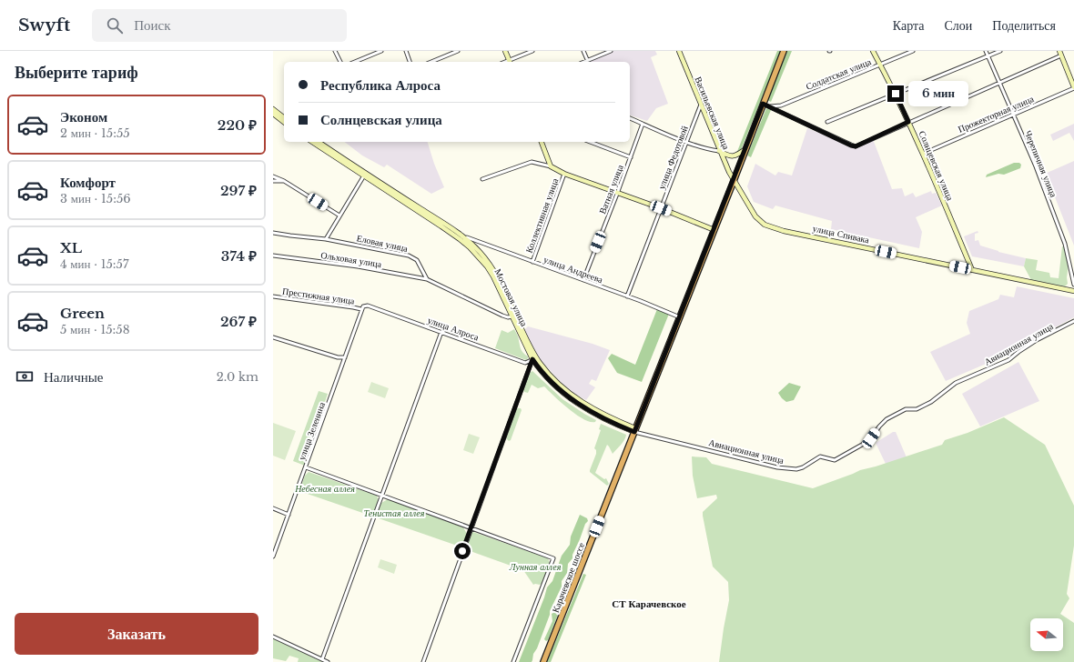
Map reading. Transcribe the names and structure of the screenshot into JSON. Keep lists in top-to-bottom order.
{
  "streets": {
    "highway": ["Карачевское шоссе"],
    "main road": [
      "Васильевская улица",
      "Солнцевская улица",
      "улица Спивака",
      "Мостовая улица"
    ],
    "street": [
      "Солдатская улица",
      "Прожекторная улица",
      "улица Федотовой",
      "Черепичная улица",
      "Ватная улица",
      "Коллективная улица",
      "Еловая улица",
      "Ольховая улица",
      "улица Андреева",
      "Престижная улица",
      "улица Алроса",
      "Авиационная улица",
      "улица Зеленина"
    ]
  },
  "crossings": [
    ["Солдатская улица", "Солнцевская улица"],
    ["Васильевская улица", "улица Федотовой"],
    ["Васильевская улица", "улица Спивака"],
    ["Васильевская улица", "Карачевское шоссе"],
    ["Прожекторная улица", "Черепичная улица"],
    ["Прожекторная улица", "Солнцевская улица"],
    ["улица Федотовой", "улица Андреева"],
    ["Солнцевская улица", "улица Спивака"],
    ["Ватная улица", "улица Андреева"],
    ["Коллективная улица", "улица Андреева"],
    ["улица Спивака", "Карачевское шоссе"],
    ["Еловая улица", "Ольховая улица"],
    ["улица Андреева", "Мостовая улица"],
    ["улица Андреева", "Карачевское шоссе"],
    ["Престижная улица", "улица Алроса"],
    ["Престижная улица", "улица Зеленина"],
    ["Мостовая улица", "улица Алроса"],
    ["Мостовая улица", "Авиационная улица"],
    ["Мостовая улица", "Карачевское шоссе"],
    ["улица Алроса", "улица Зеленина"],
    ["Авиационная улица", "Карачевское шоссе"]
  ],
  "districts": ["СТ Карачевское"],
  "parks": ["Небесная аллея", "Тенистая аллея", "Лунная аллея"],
  "north": "left",
  "page": {
    "header": "Swyft",
    "search": "Поиск",
    "nav": ["Карта", "Слои", "Поделиться"],
    "heading": "Выберите тариф",
    "banner": ["Республика Алроса", "Солнцевская улица"],
    "bubble": "6 мин",
    "list": [
      {
        "name": "Эконом",
        "note": "2 мин · 15:55",
        "value": "220 ₽"
      },
      {
        "name": "Комфорт",
        "note": "3 мин · 15:56",
        "value": "297 ₽"
      },
      {
        "name": "XL",
        "note": "4 мин · 15:57",
        "value": "374 ₽"
      },
      {
        "name": "Green",
        "note": "5 мин · 15:58",
        "value": "267 ₽"
      }
    ],
    "pay": ["Наличные", "2.0 km"],
    "buttons": "Заказать"
  }
}
